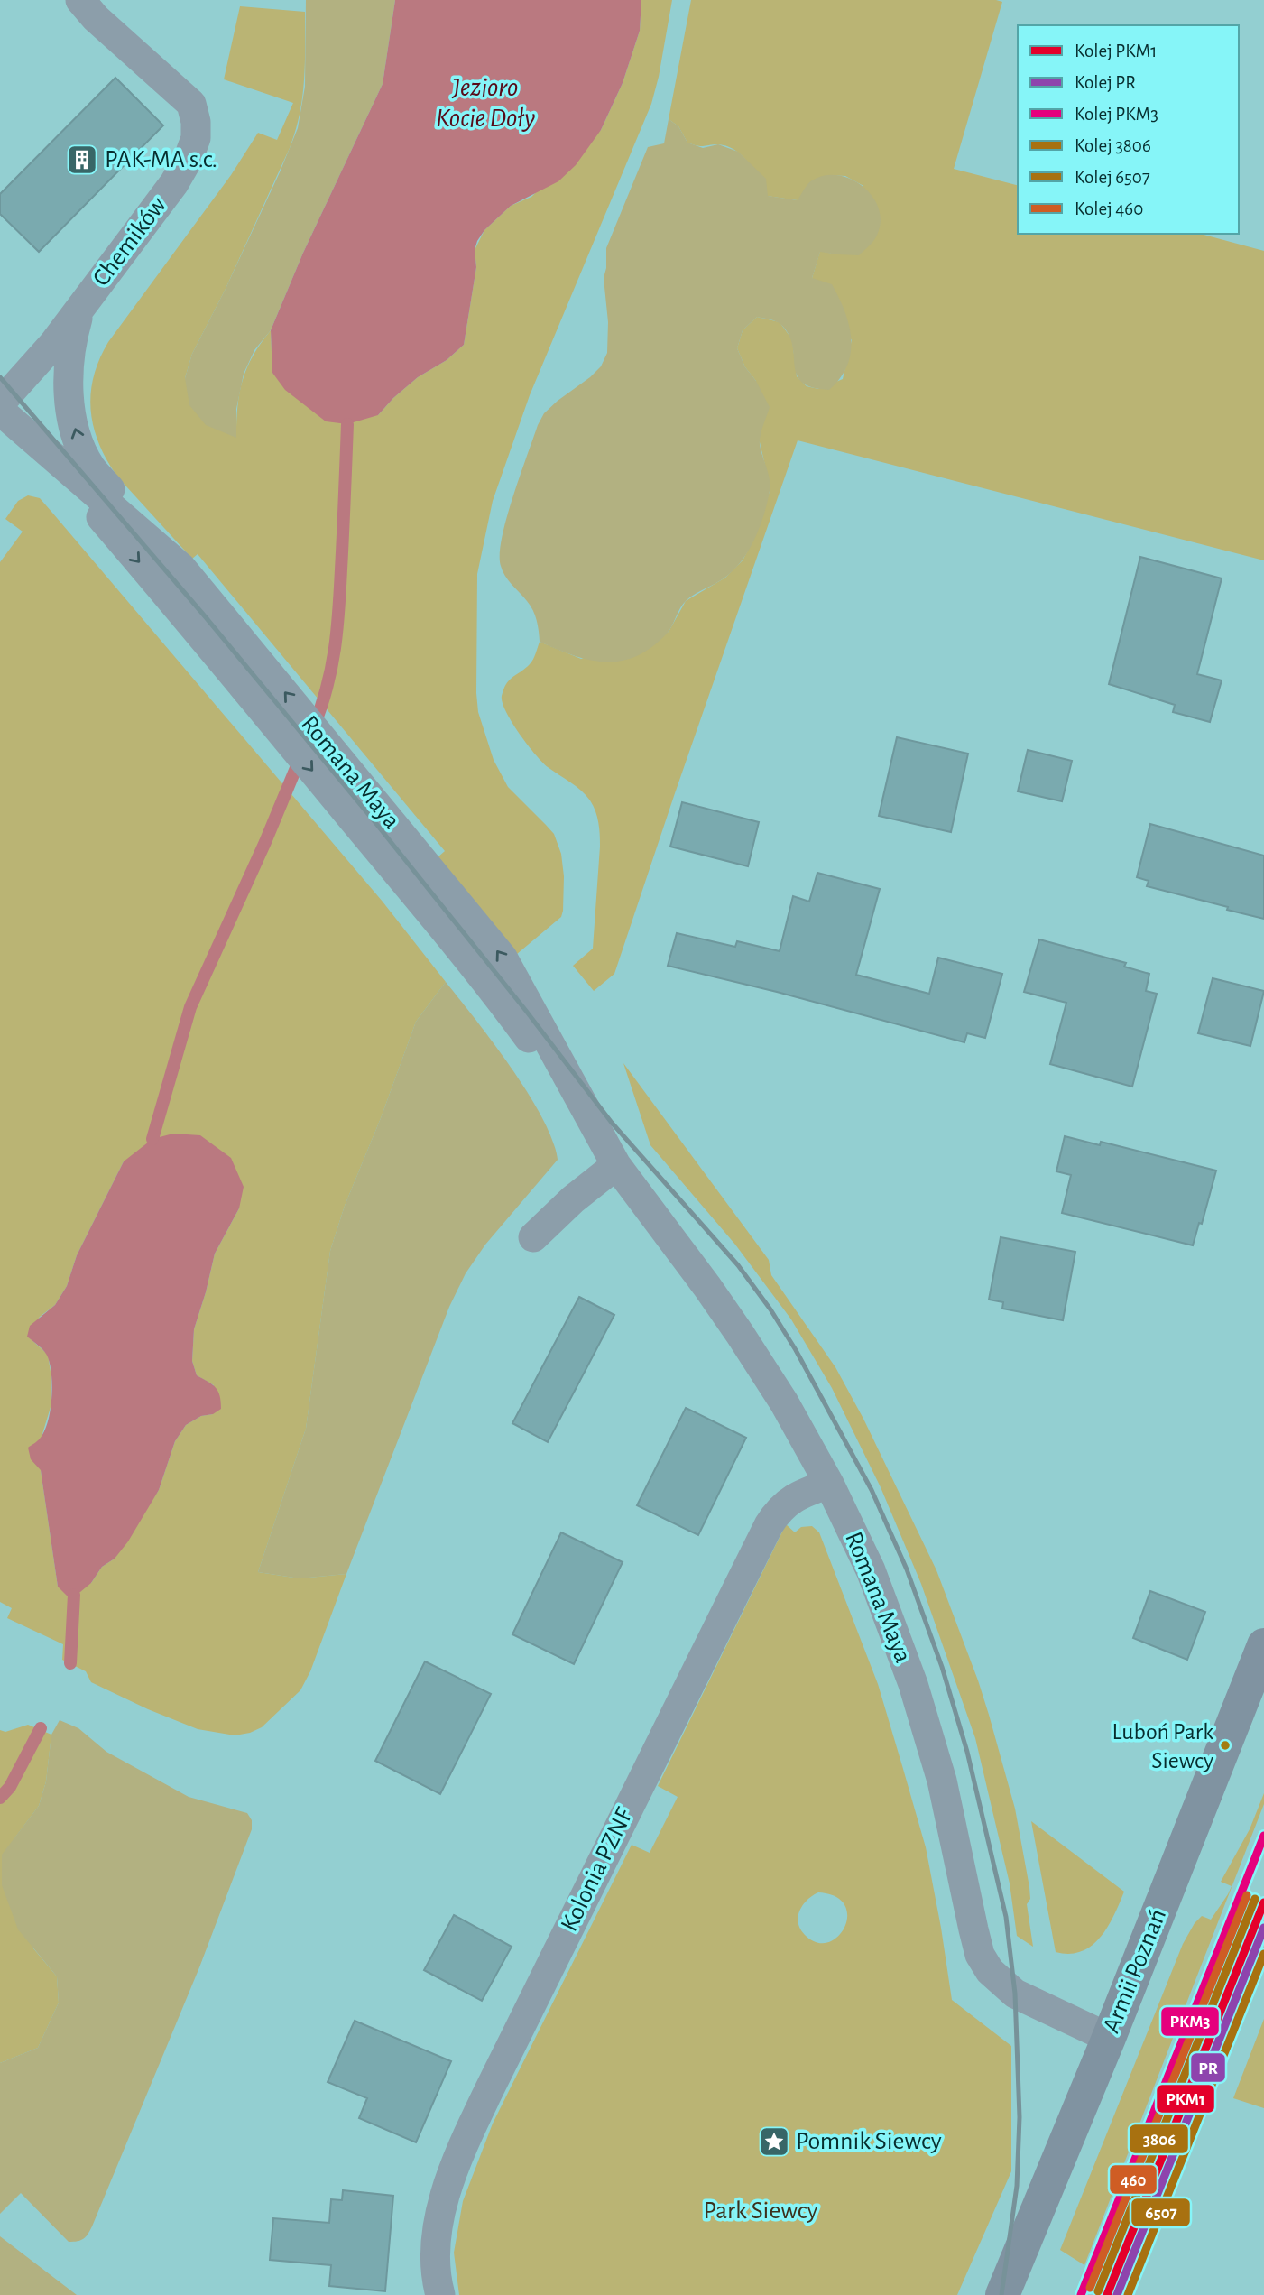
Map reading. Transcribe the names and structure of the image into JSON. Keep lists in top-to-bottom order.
{
  "streets": {
    "main road": ["Armii Poznań"],
    "street": ["Chemików", "Romana Maya", "Kolonia PZNF"]
  },
  "crossings": [
    ["Chemików", "Romana Maya"],
    ["Romana Maya", "Kolonia PZNF"],
    ["Romana Maya", "Armii Poznań"]
  ],
  "water": ["Jezioro Kocie Doły"],
  "parks": ["Park Siewcy"],
  "places": {
    "building": ["PAK-MA s.c."],
    "other": ["Luboń Park Siewcy"],
    "place": ["Pomnik Siewcy"]
  },
  "lines": [
    "rail line PKM3",
    "rail line 460",
    "rail line 3806",
    "rail line PKM1",
    "rail line PR",
    "rail line 6507"
  ],
  "legend": [
    "Kolej PKM1",
    "Kolej PR",
    "Kolej PKM3",
    "Kolej 3806",
    "Kolej 6507",
    "Kolej 460"
  ]
}
